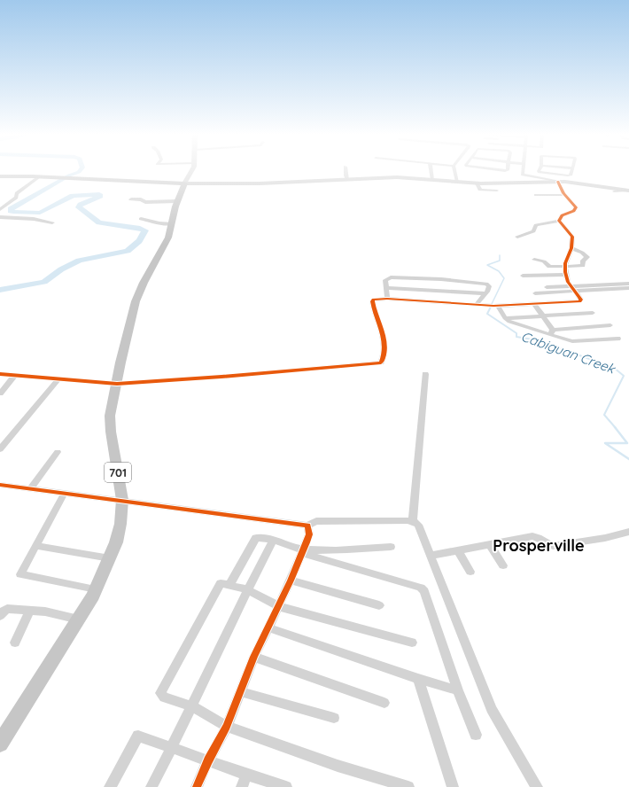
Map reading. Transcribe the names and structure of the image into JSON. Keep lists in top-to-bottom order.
{
  "streets": {
    "main road": ["701"]
  },
  "districts": ["Prosperville"],
  "water": ["Cabiguan Creek"]
}
